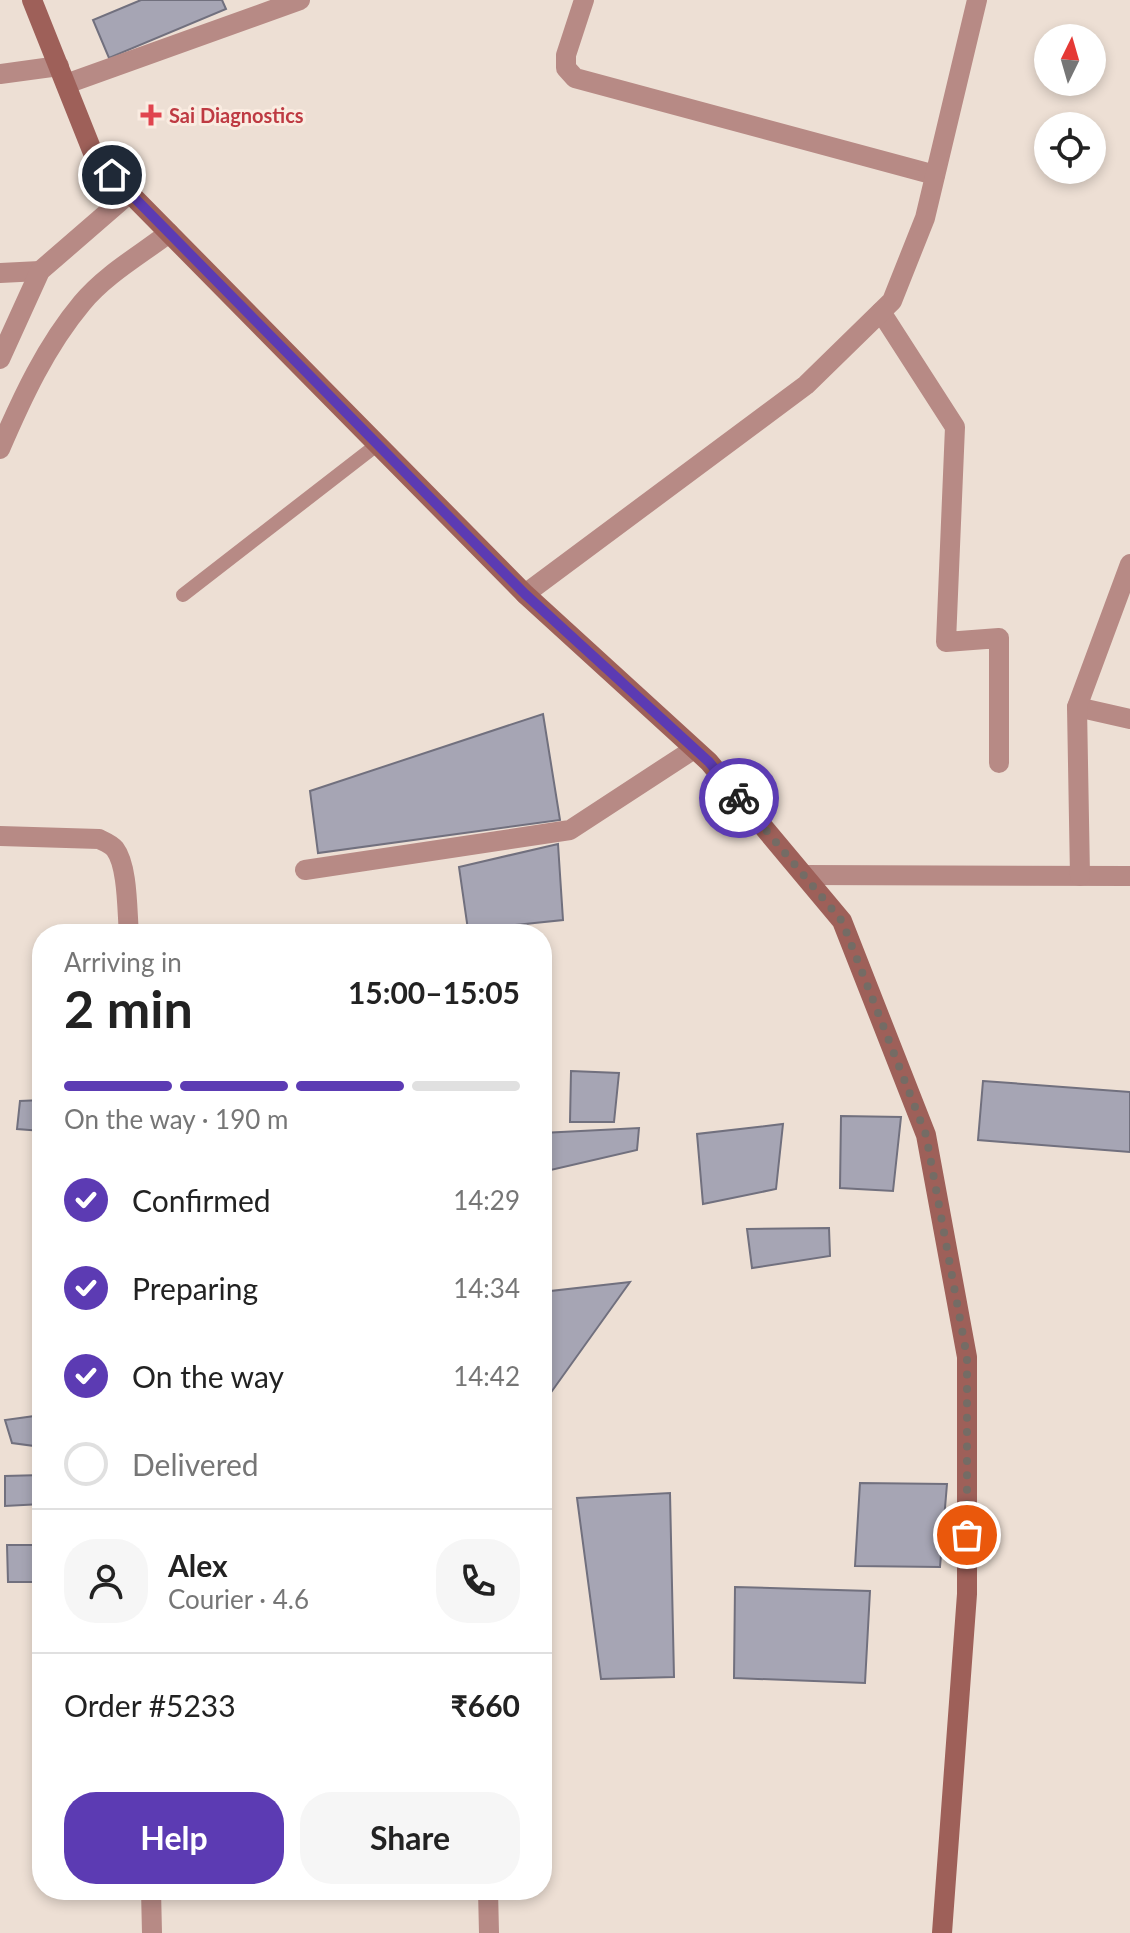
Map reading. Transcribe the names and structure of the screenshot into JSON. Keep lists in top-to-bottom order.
{
  "places": {
    "health": ["Sai Diagnostics"]
  },
  "north": "top",
  "page": {
    "heading": ["2 min", "Arriving in", "15:00–15:05"],
    "panel": [
      "Alex",
      "Courier · 4.6",
      "Order #5233",
      "₹660"
    ],
    "bar": "On the way · 190 m",
    "list": [
      ["Confirmed", "14:29"],
      ["Preparing", "14:34"],
      ["On the way", "14:42"],
      "Delivered"
    ],
    "buttons": ["Help", "Share"]
  }
}
